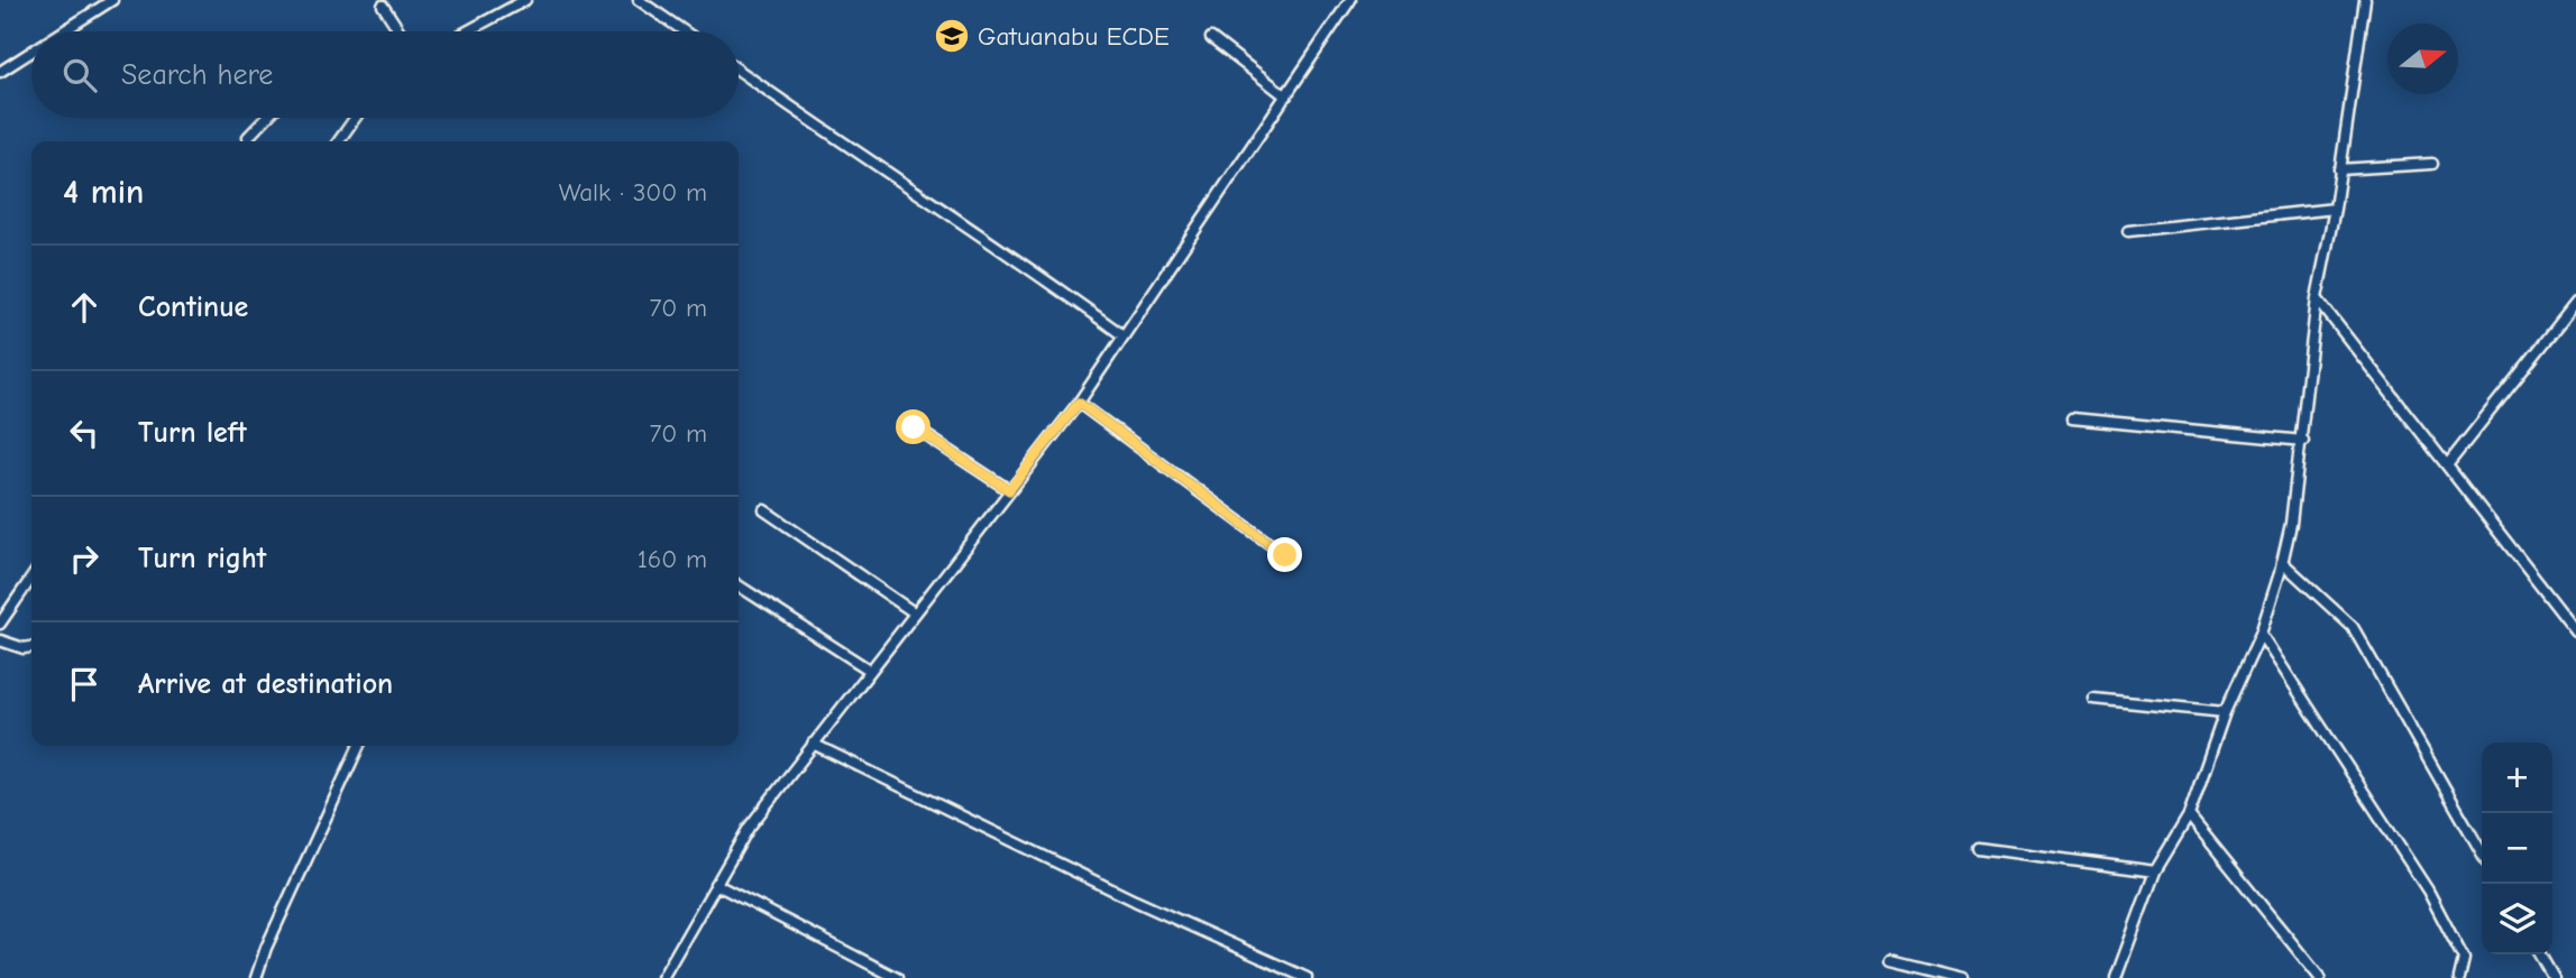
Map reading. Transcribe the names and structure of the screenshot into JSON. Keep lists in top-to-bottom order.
{
  "places": {
    "school or university": ["Gatuanabu ECDE"]
  },
  "north": "right",
  "page": {
    "search": "Search here",
    "heading": ["4 min", "Walk · 300 m"],
    "list": [
      ["Continue", "70 m"],
      ["Turn left", "70 m"],
      ["Turn right", "160 m"],
      "Arrive at destination"
    ],
    "map_buttons": ["+", "−"]
  }
}
